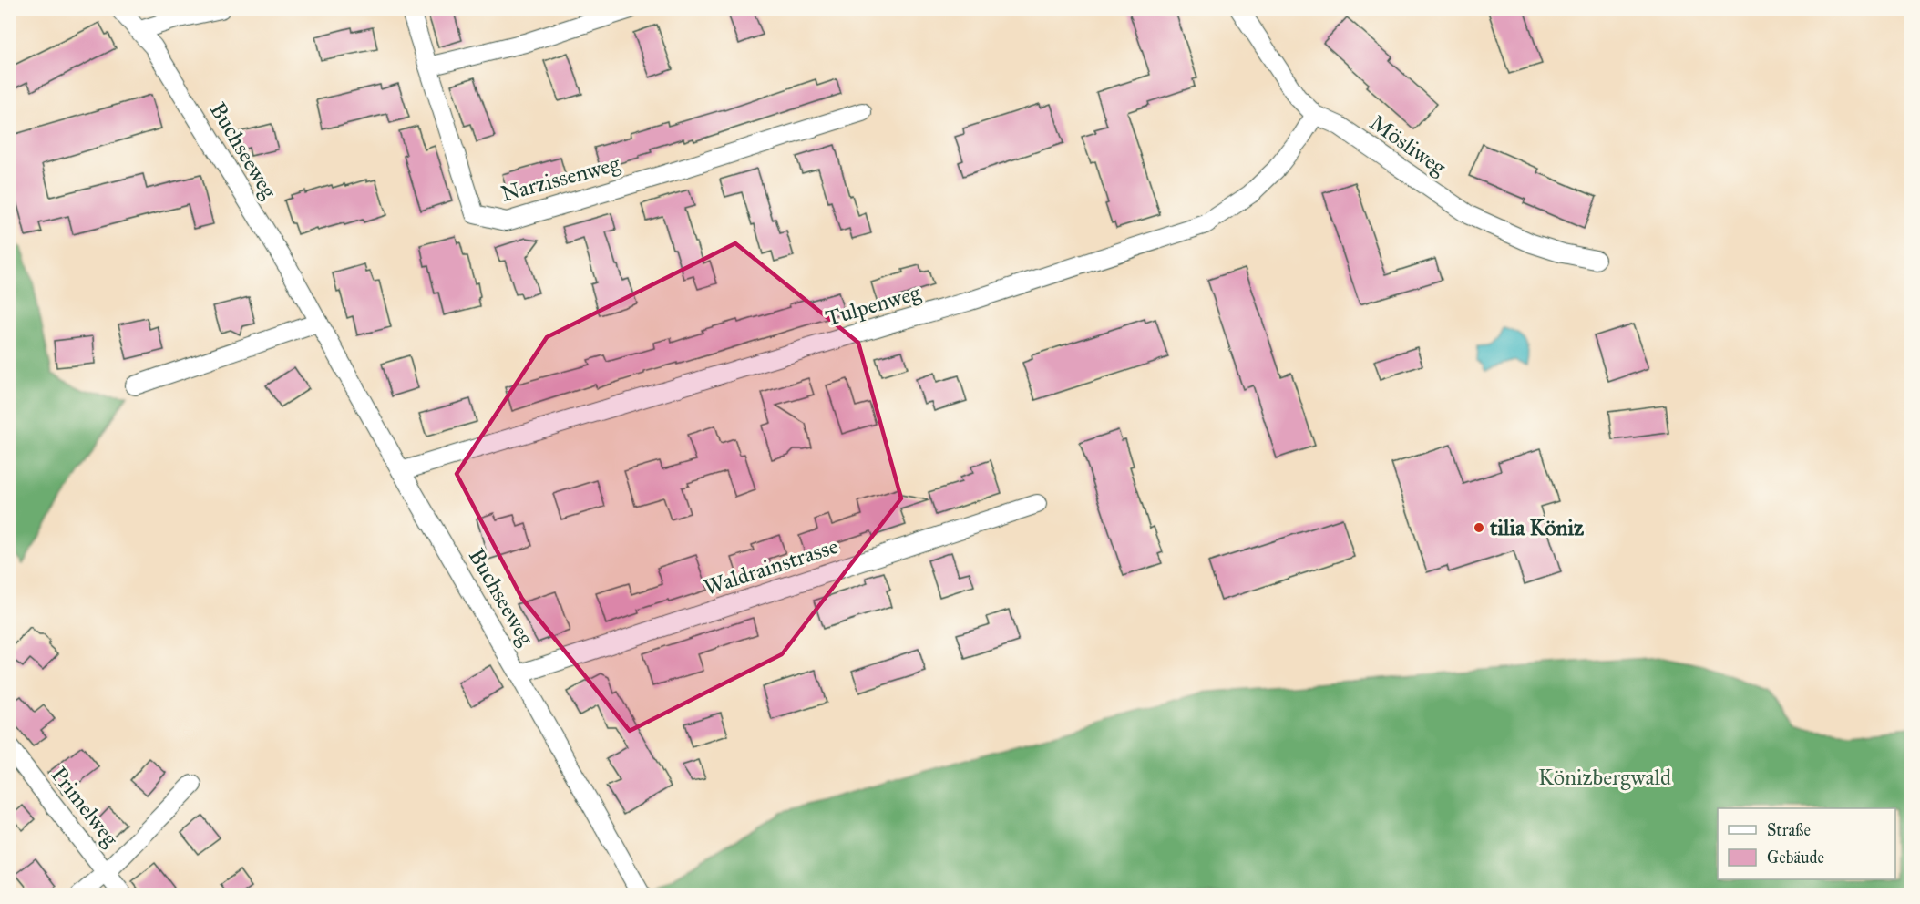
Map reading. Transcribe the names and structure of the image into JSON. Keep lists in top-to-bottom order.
{
  "streets": {
    "street": [
      "Mösliweg",
      "Buchseeweg",
      "Narzissenweg",
      "Tulpenweg",
      "Waldrainstrasse",
      "Primelweg"
    ]
  },
  "crossings": [
    ["Mösliweg", "Tulpenweg"],
    ["Buchseeweg", "Tulpenweg"],
    ["Buchseeweg", "Waldrainstrasse"]
  ],
  "parks": ["Könizbergwald"],
  "places": ["tilia Köniz"],
  "legend": ["Straße", "Gebäude"]
}
